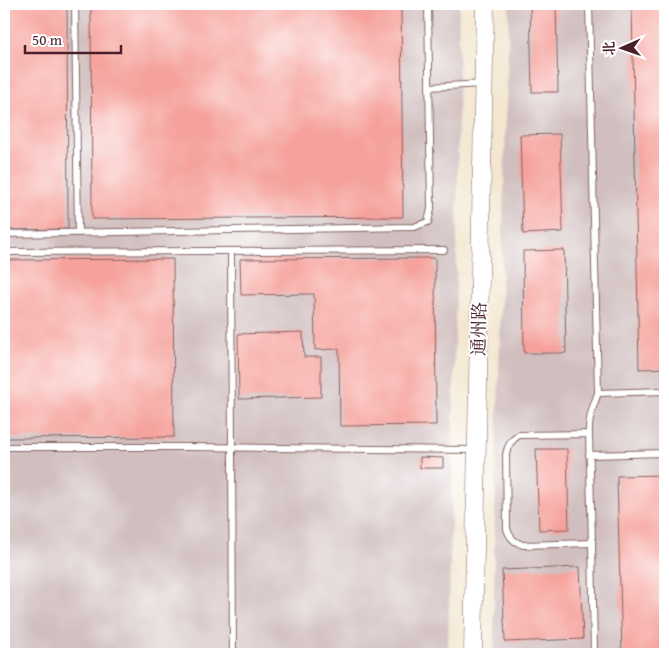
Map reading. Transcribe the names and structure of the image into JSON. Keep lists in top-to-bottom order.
{
  "streets": {
    "street": ["通州路"]
  },
  "scale_bar": "50 m",
  "north": "left"
}
